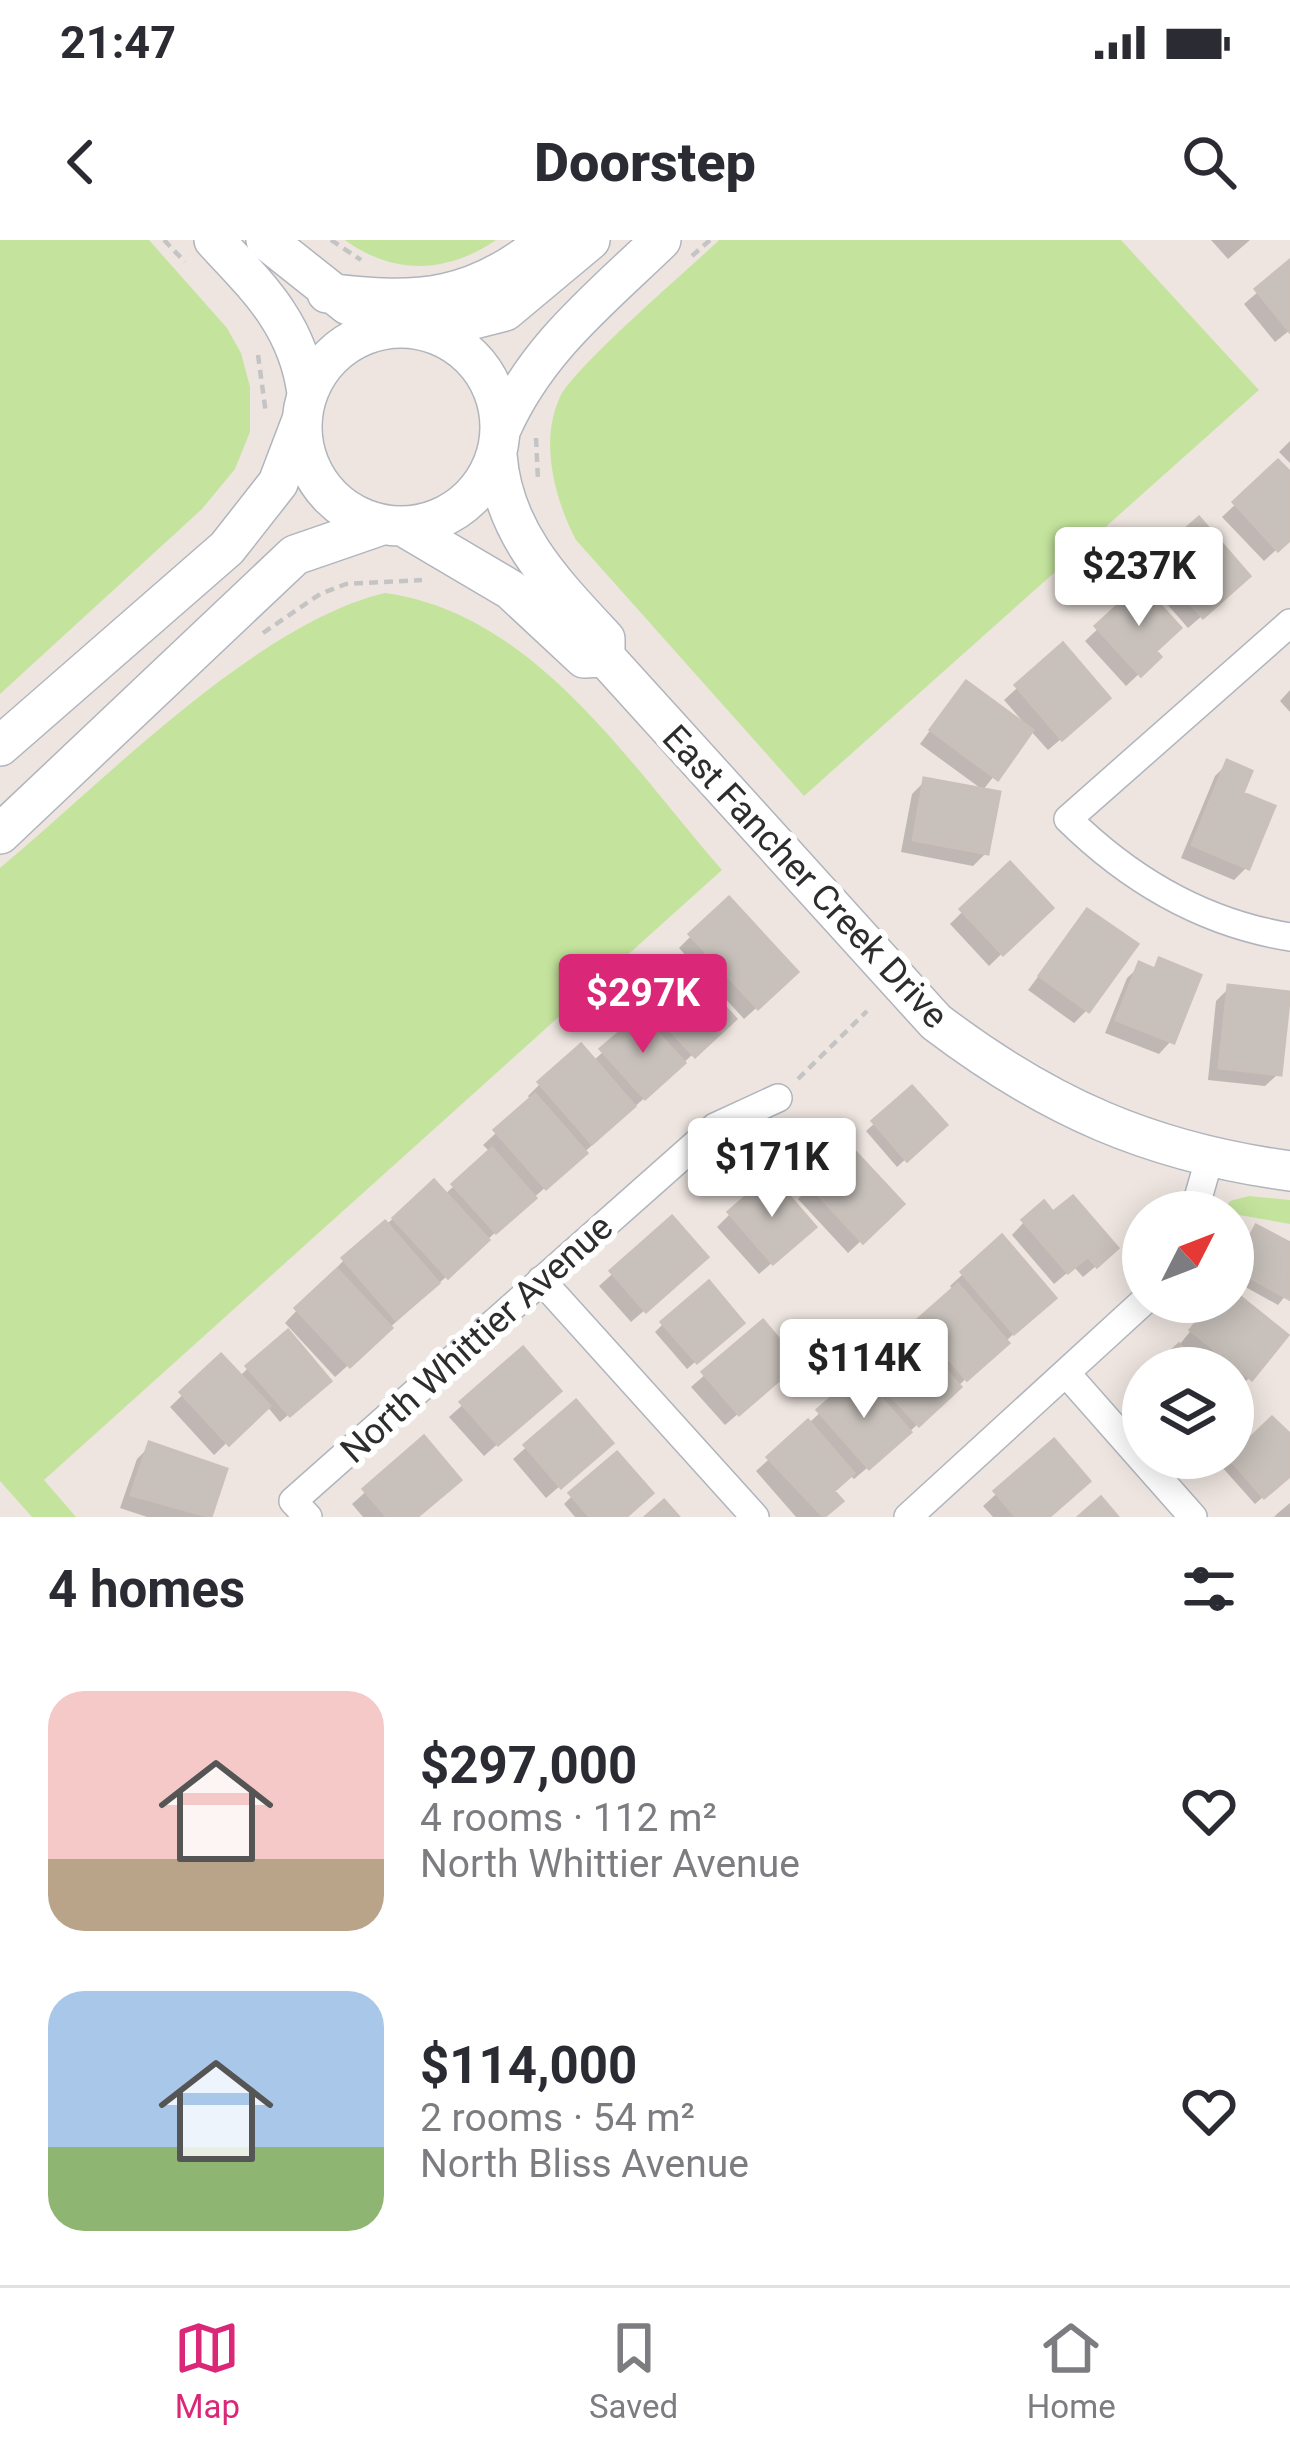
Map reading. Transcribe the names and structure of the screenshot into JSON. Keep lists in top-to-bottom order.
{
  "streets": {
    "main road": ["East Fancher Creek Drive"],
    "street": ["North Whittier Avenue"]
  },
  "north": "top right",
  "page": {
    "status": "21:47",
    "header": "Doorstep",
    "price": [
      "$237K",
      "$297K",
      "$171K",
      "$114K"
    ],
    "heading": "4 homes",
    "list": [
      {
        "name": "$297,000",
        "note": "4 rooms · 112 m² · North Whittier Avenue"
      },
      {
        "name": "$114,000",
        "note": "2 rooms · 54 m² · North Bliss Avenue"
      }
    ],
    "tabs": ["Map", "Saved", "Home"]
  }
}
